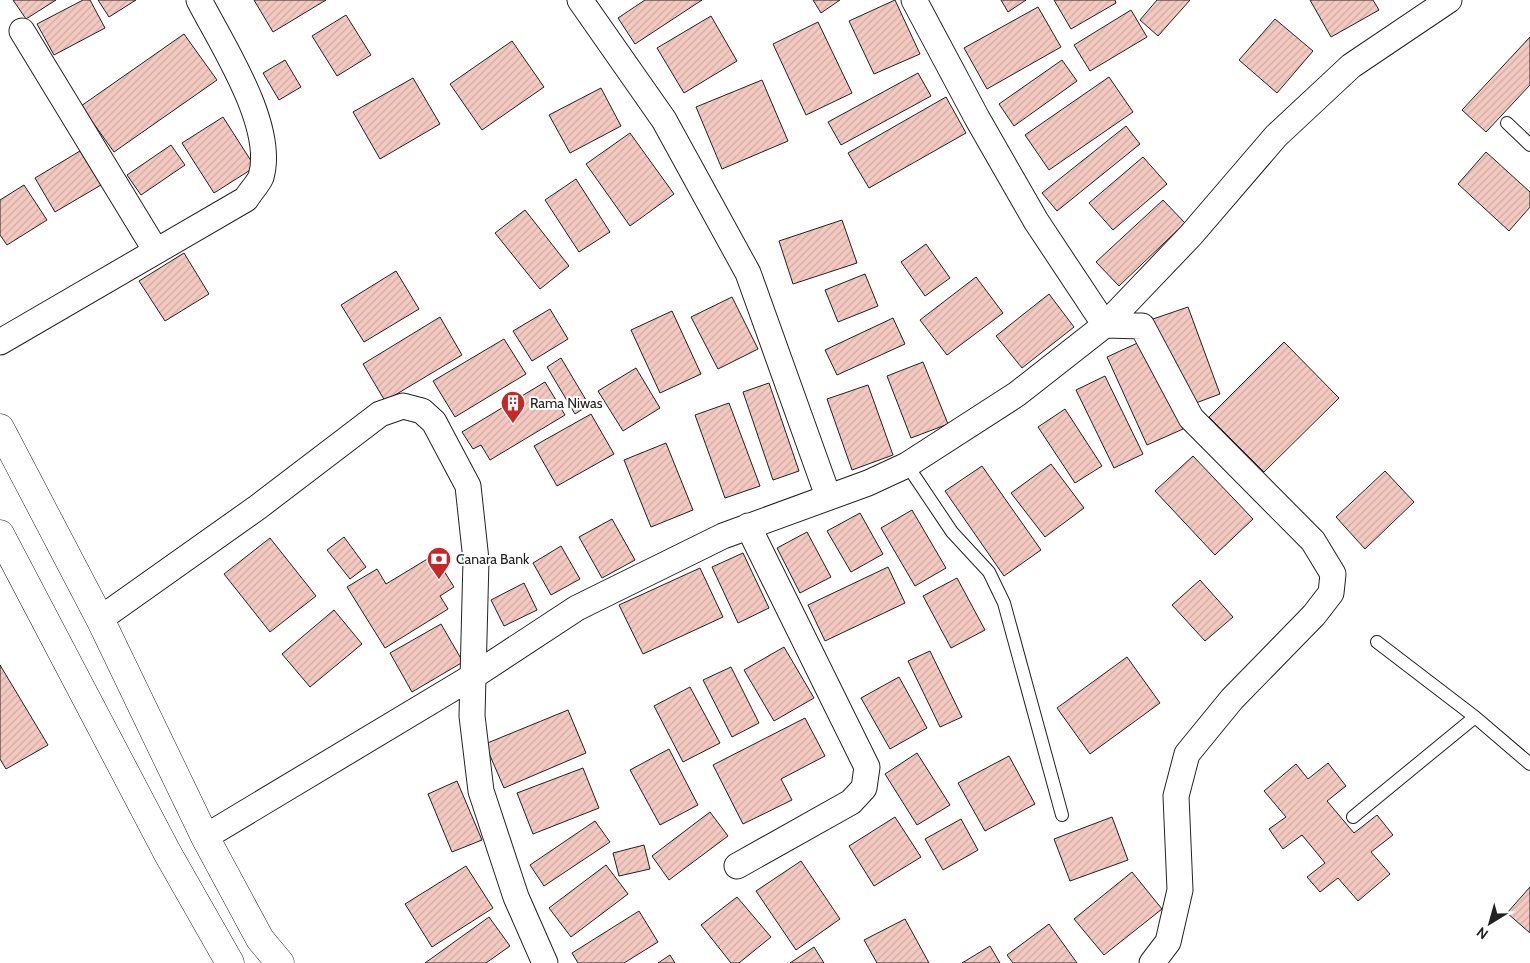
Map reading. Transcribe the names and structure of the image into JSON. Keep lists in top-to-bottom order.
{
  "places": {
    "building": ["Rama Niwas"],
    "bank": ["Canara Bank"]
  },
  "north": "bottom left"
}
